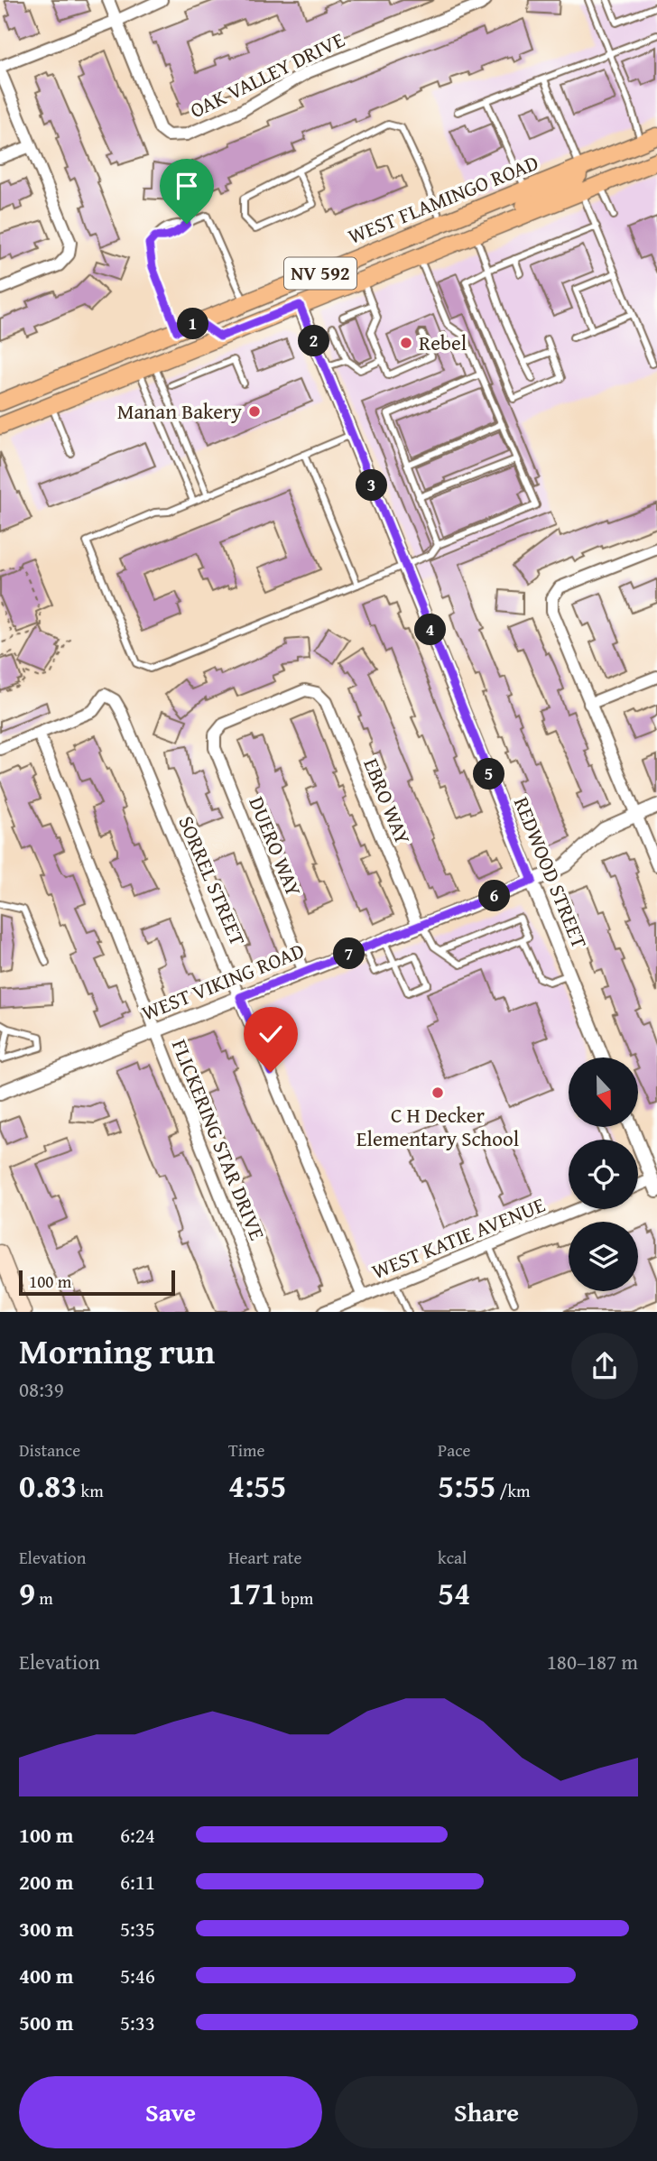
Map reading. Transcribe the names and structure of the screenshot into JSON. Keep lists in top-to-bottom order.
{
  "streets": {
    "main road": ["WEST FLAMINGO ROAD", "NV 592"],
    "street": [
      "OAK VALLEY DRIVE",
      "EBRO WAY",
      "DUERO WAY",
      "REDWOOD STREET",
      "SORREL STREET",
      "WEST VIKING ROAD",
      "FLICKERING STAR DRIVE",
      "WEST KATIE AVENUE"
    ]
  },
  "crossings": [
    ["NV 592", "REDWOOD STREET"],
    ["EBRO WAY", "DUERO WAY"],
    ["EBRO WAY", "WEST VIKING ROAD"],
    ["DUERO WAY", "WEST VIKING ROAD"],
    ["REDWOOD STREET", "WEST VIKING ROAD"],
    ["SORREL STREET", "WEST VIKING ROAD"],
    ["SORREL STREET", "FLICKERING STAR DRIVE"],
    ["SORREL STREET", "WEST KATIE AVENUE"],
    ["WEST VIKING ROAD", "FLICKERING STAR DRIVE"]
  ],
  "places": ["Rebel", "Manan Bakery", "C H Decker Elementary School"],
  "scale_bar": "100 m",
  "north": "bottom",
  "page": {
    "pins": [
      "1",
      "2",
      "3",
      "4",
      "5",
      "6",
      "7"
    ],
    "scale": "100 m",
    "heading": ["Morning run", "08:39"],
    "stats": [
      ["Distance", "0.83 km"],
      ["Time", "4:55"],
      ["Pace", "5:55 /km"],
      ["Elevation", "9 m"],
      ["Heart rate", "171 bpm"],
      ["kcal", "54"]
    ],
    "chart": ["Elevation", "180–187 m"],
    "list": [
      {
        "name": "100 m",
        "note": "6:24"
      },
      {
        "name": "200 m",
        "note": "6:11"
      },
      {
        "name": "300 m",
        "note": "5:35"
      },
      {
        "name": "400 m",
        "note": "5:46"
      },
      {
        "name": "500 m",
        "note": "5:33"
      }
    ],
    "buttons": ["Save", "Share"]
  }
}
